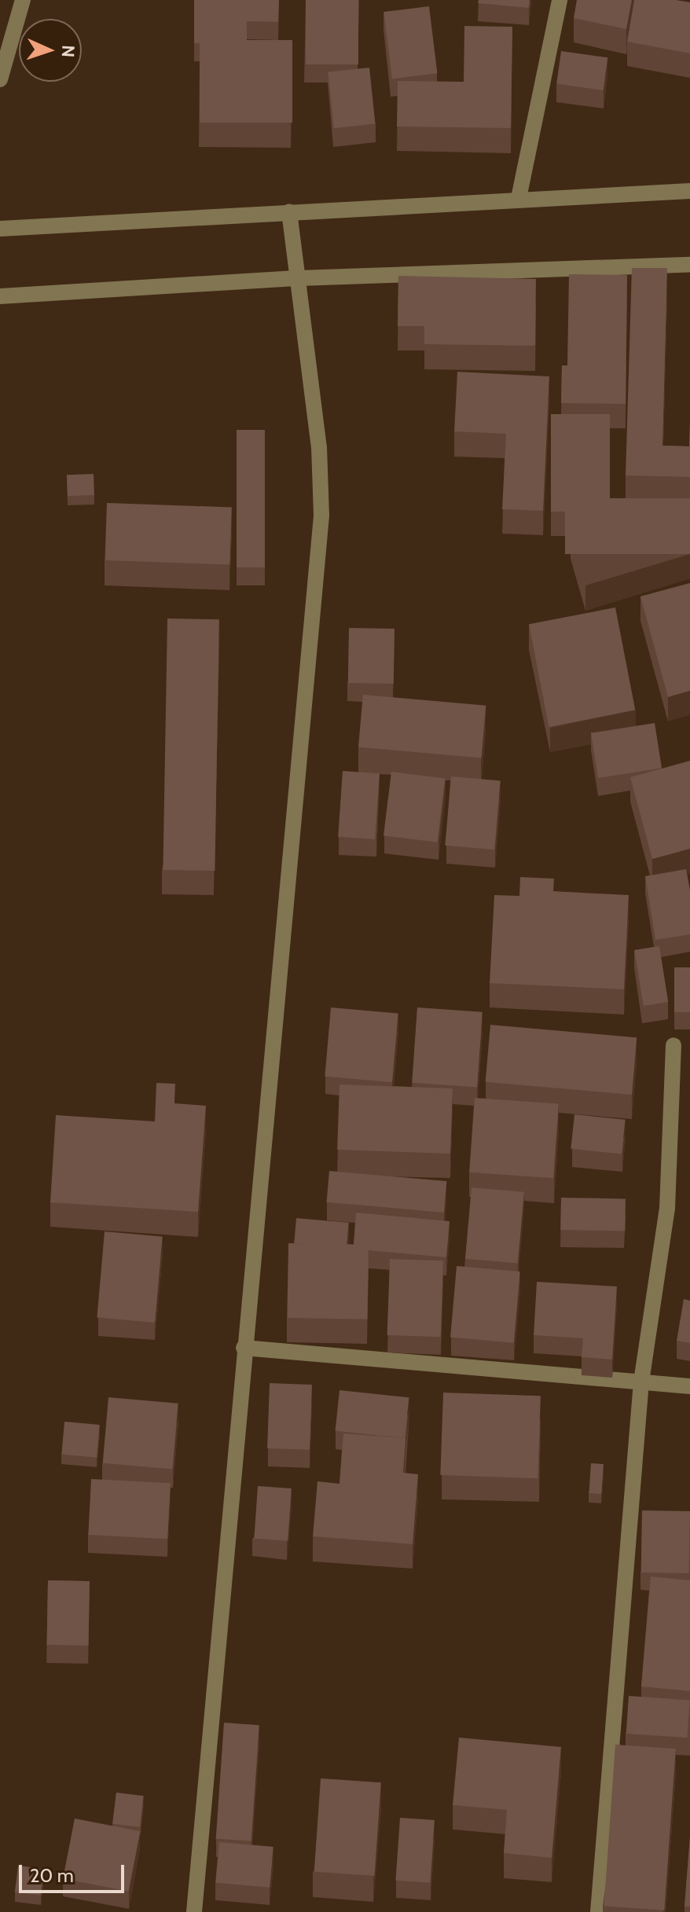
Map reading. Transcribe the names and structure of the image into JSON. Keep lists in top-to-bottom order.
{
  "scale_bar": "20 m",
  "north": "right"
}
